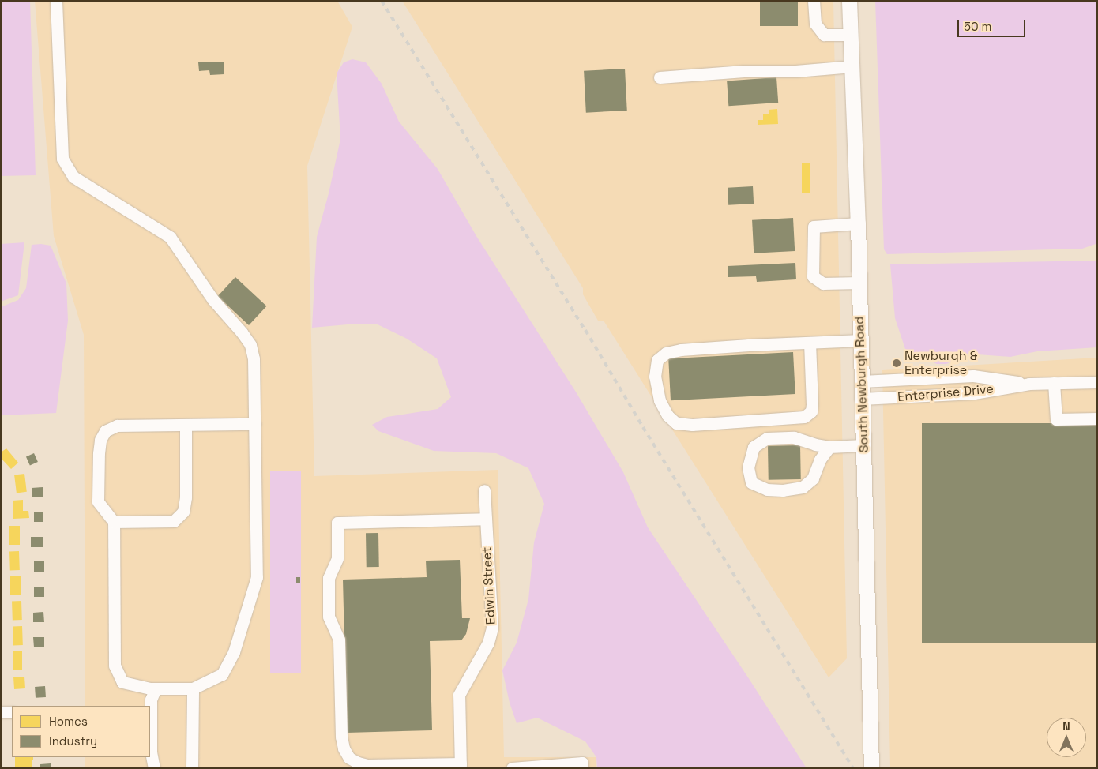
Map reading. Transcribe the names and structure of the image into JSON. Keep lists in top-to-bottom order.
{
  "streets": {
    "main road": ["South Newburgh Road"],
    "street": ["Enterprise Drive", "Edwin Street"]
  },
  "crossings": [
    ["South Newburgh Road", "Enterprise Drive"]
  ],
  "places": ["Newburgh & Enterprise"],
  "legend": ["Homes", "Industry"],
  "scale_bar": "50 m",
  "north": "top"
}
